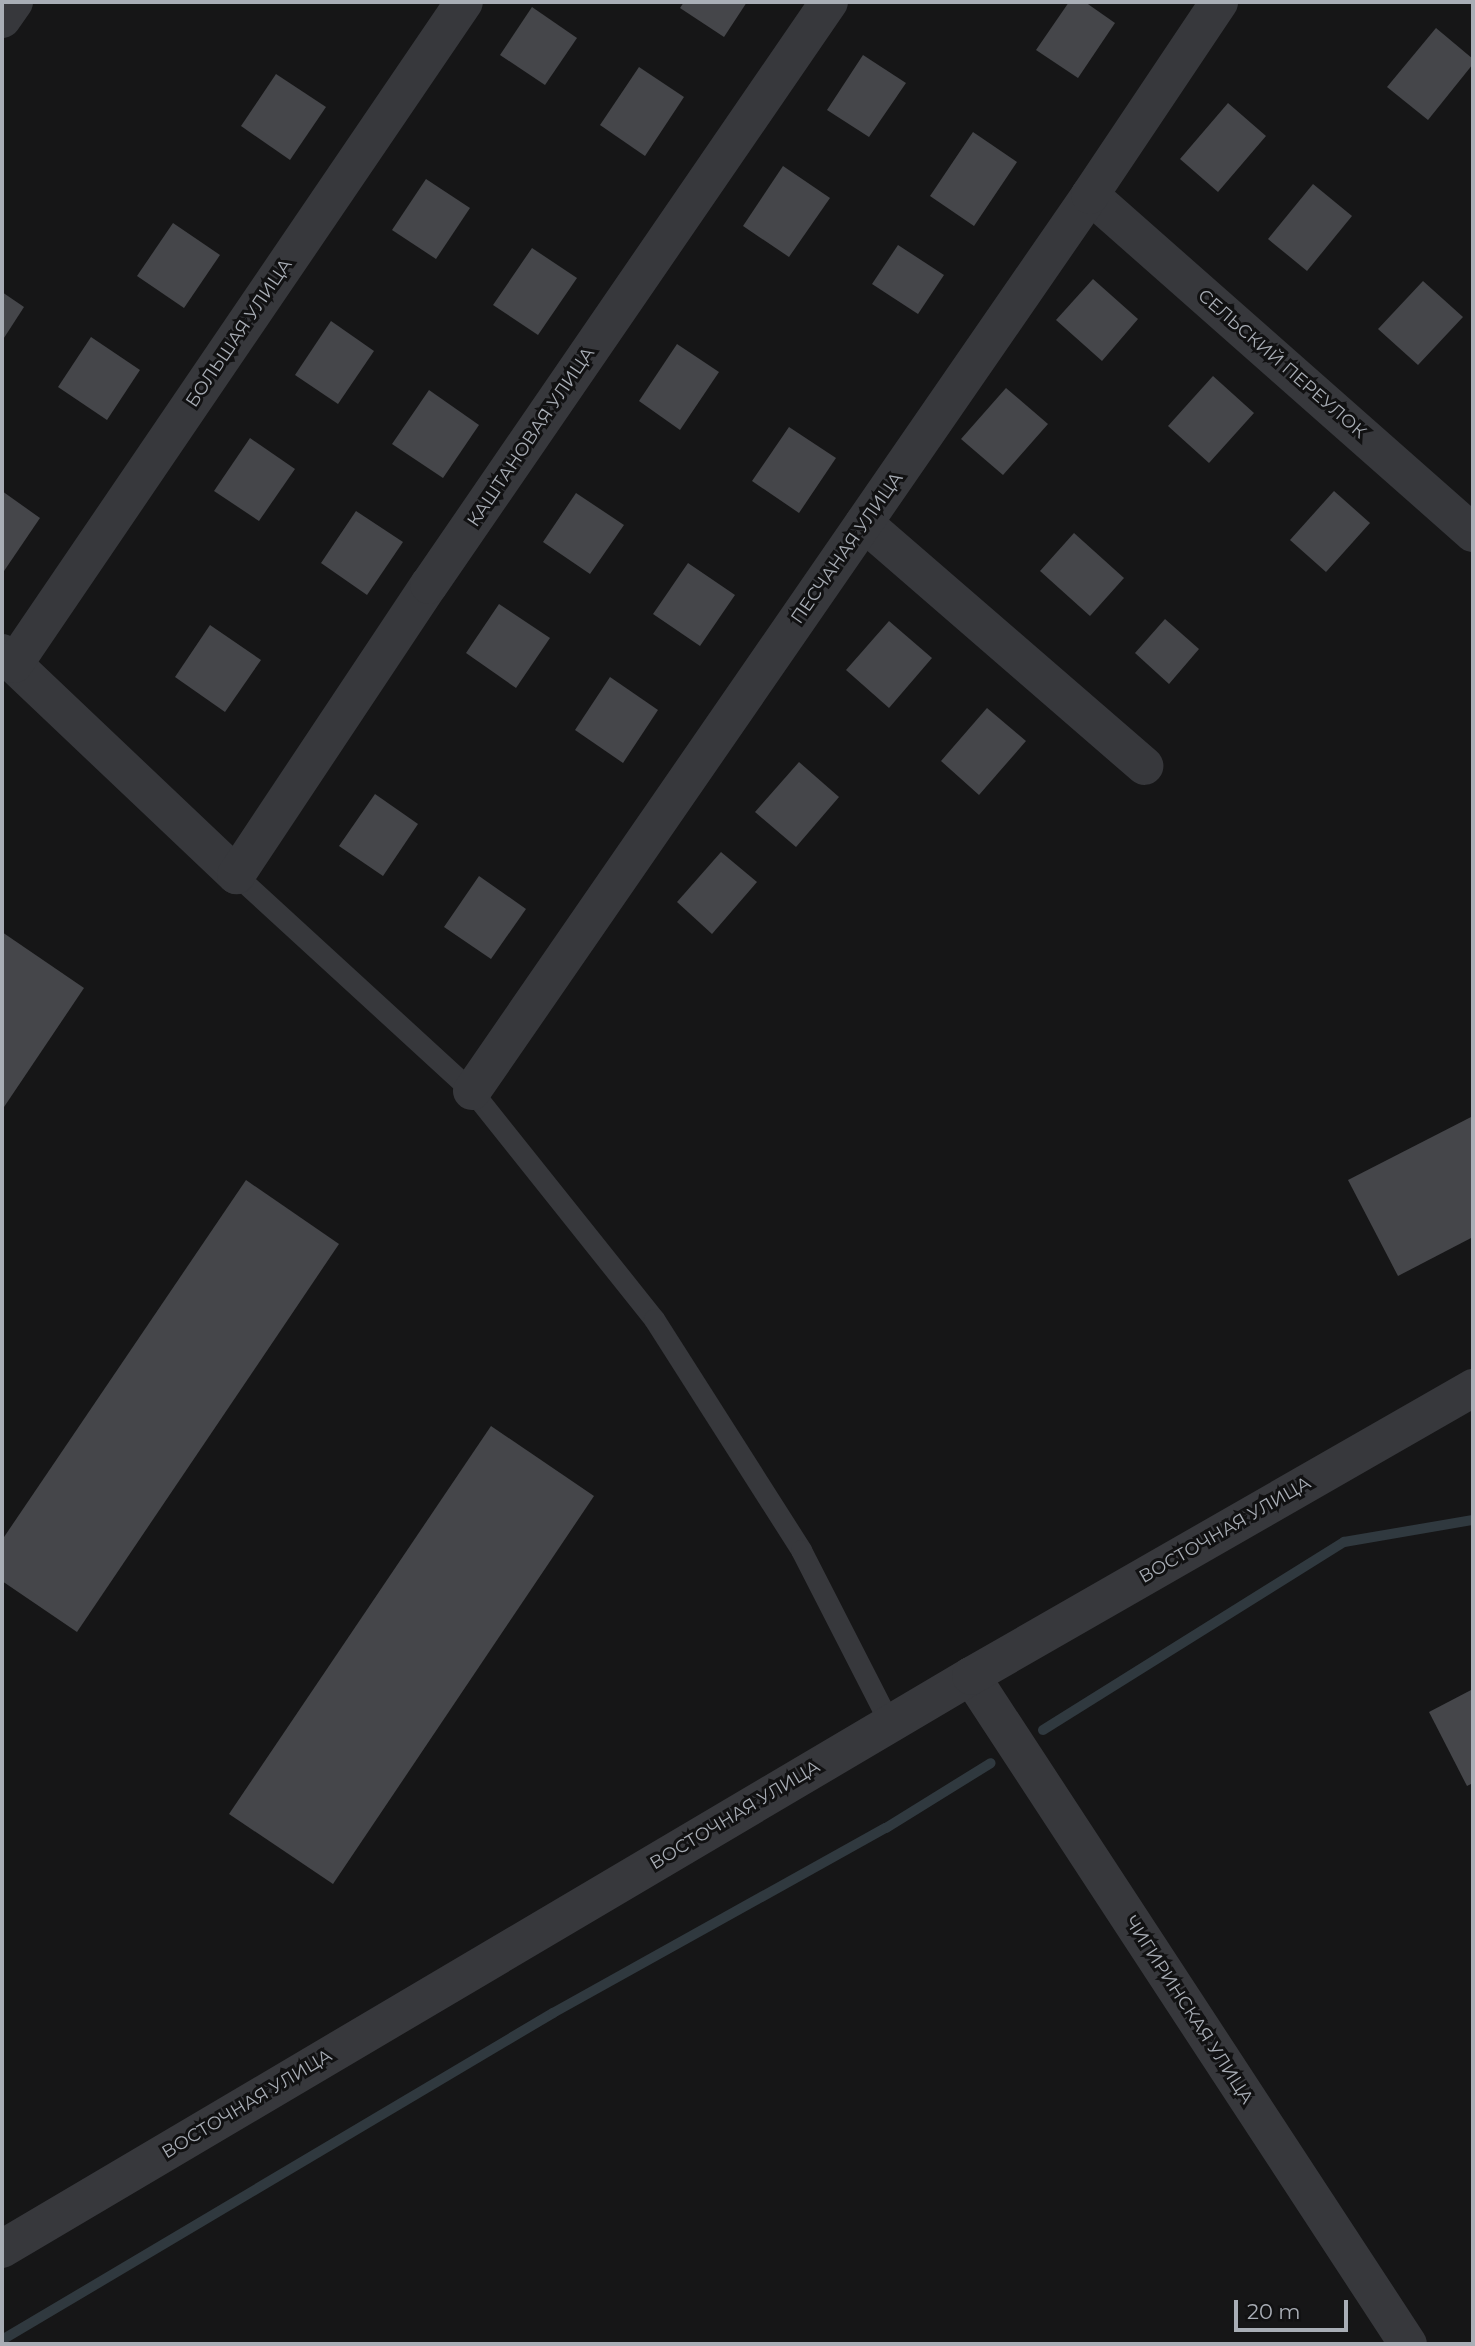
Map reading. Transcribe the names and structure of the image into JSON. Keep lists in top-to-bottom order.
{
  "streets": {
    "street": [
      "БОЛЬШАЯ УЛИЦА",
      "СЕЛЬСКИЙ ПЕРЕУЛОК",
      "КАШТАНОВАЯ УЛИЦА",
      "ПЕСЧАНАЯ УЛИЦА",
      "ВОСТОЧНАЯ УЛИЦА",
      "ЧИГИРИНСКАЯ УЛИЦА"
    ]
  },
  "crossings": [
    ["СЕЛЬСКИЙ ПЕРЕУЛОК", "ПЕСЧАНАЯ УЛИЦА"],
    ["ВОСТОЧНАЯ УЛИЦА", "ЧИГИРИНСКАЯ УЛИЦА"]
  ],
  "scale_bar": "20 m"
}
